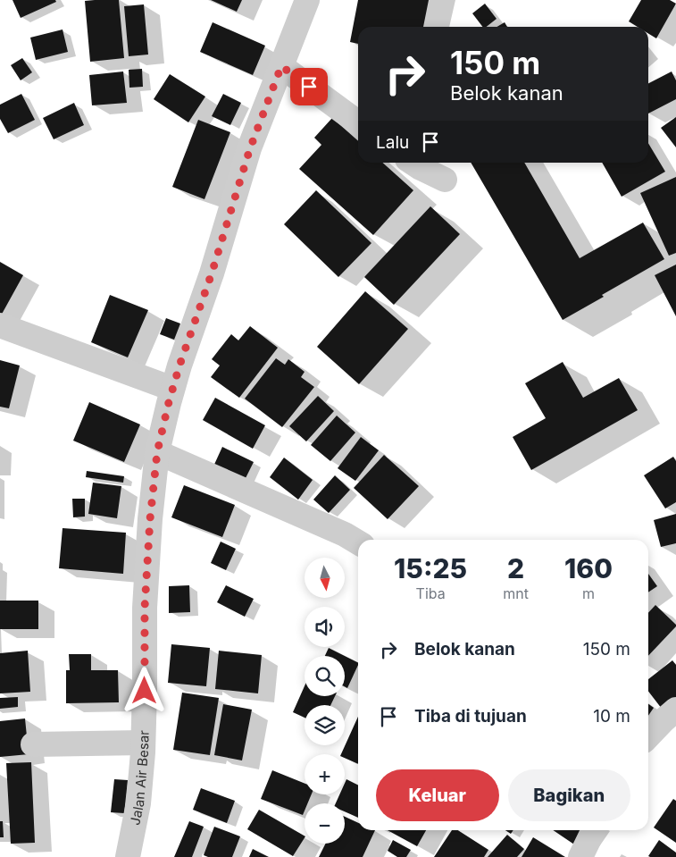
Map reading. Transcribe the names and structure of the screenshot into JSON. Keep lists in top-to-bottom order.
{
  "streets": {
    "street": ["Jalan Air Besar"]
  },
  "north": "bottom",
  "page": {
    "turn": ["150 m", "Belok kanan"],
    "then": "Lalu",
    "eta": [
      "15:25",
      "Tiba",
      "2",
      "mnt",
      "160",
      "m"
    ],
    "map_buttons": ["+", "−"],
    "list": [
      {
        "name": "Belok kanan",
        "value": "150 m"
      },
      {
        "name": "Tiba di tujuan",
        "value": "10 m"
      }
    ],
    "buttons": ["Keluar", "Bagikan"]
  }
}
